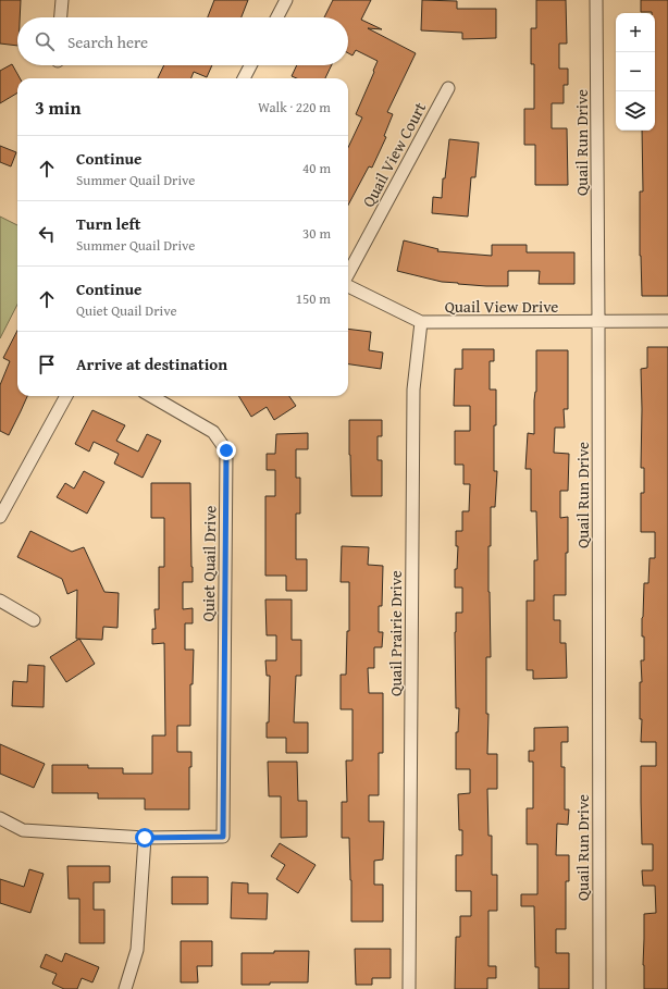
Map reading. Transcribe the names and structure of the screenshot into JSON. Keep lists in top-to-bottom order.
{
  "streets": {
    "street": [
      "Quail Run Drive",
      "Quail View Court",
      "Quail View Drive",
      "Quiet Quail Drive",
      "Quail Prairie Drive"
    ]
  },
  "crossings": [
    ["Quail Run Drive", "Quail View Drive"],
    ["Quail View Drive", "Quail Prairie Drive"]
  ],
  "page": {
    "map_buttons": ["+", "−"],
    "search": "Search here",
    "heading": ["3 min", "Walk · 220 m"],
    "list": [
      ["Continue", "Summer Quail Drive", "40 m"],
      ["Turn left", "Summer Quail Drive", "30 m"],
      ["Continue", "Quiet Quail Drive", "150 m"],
      "Arrive at destination"
    ]
  }
}
